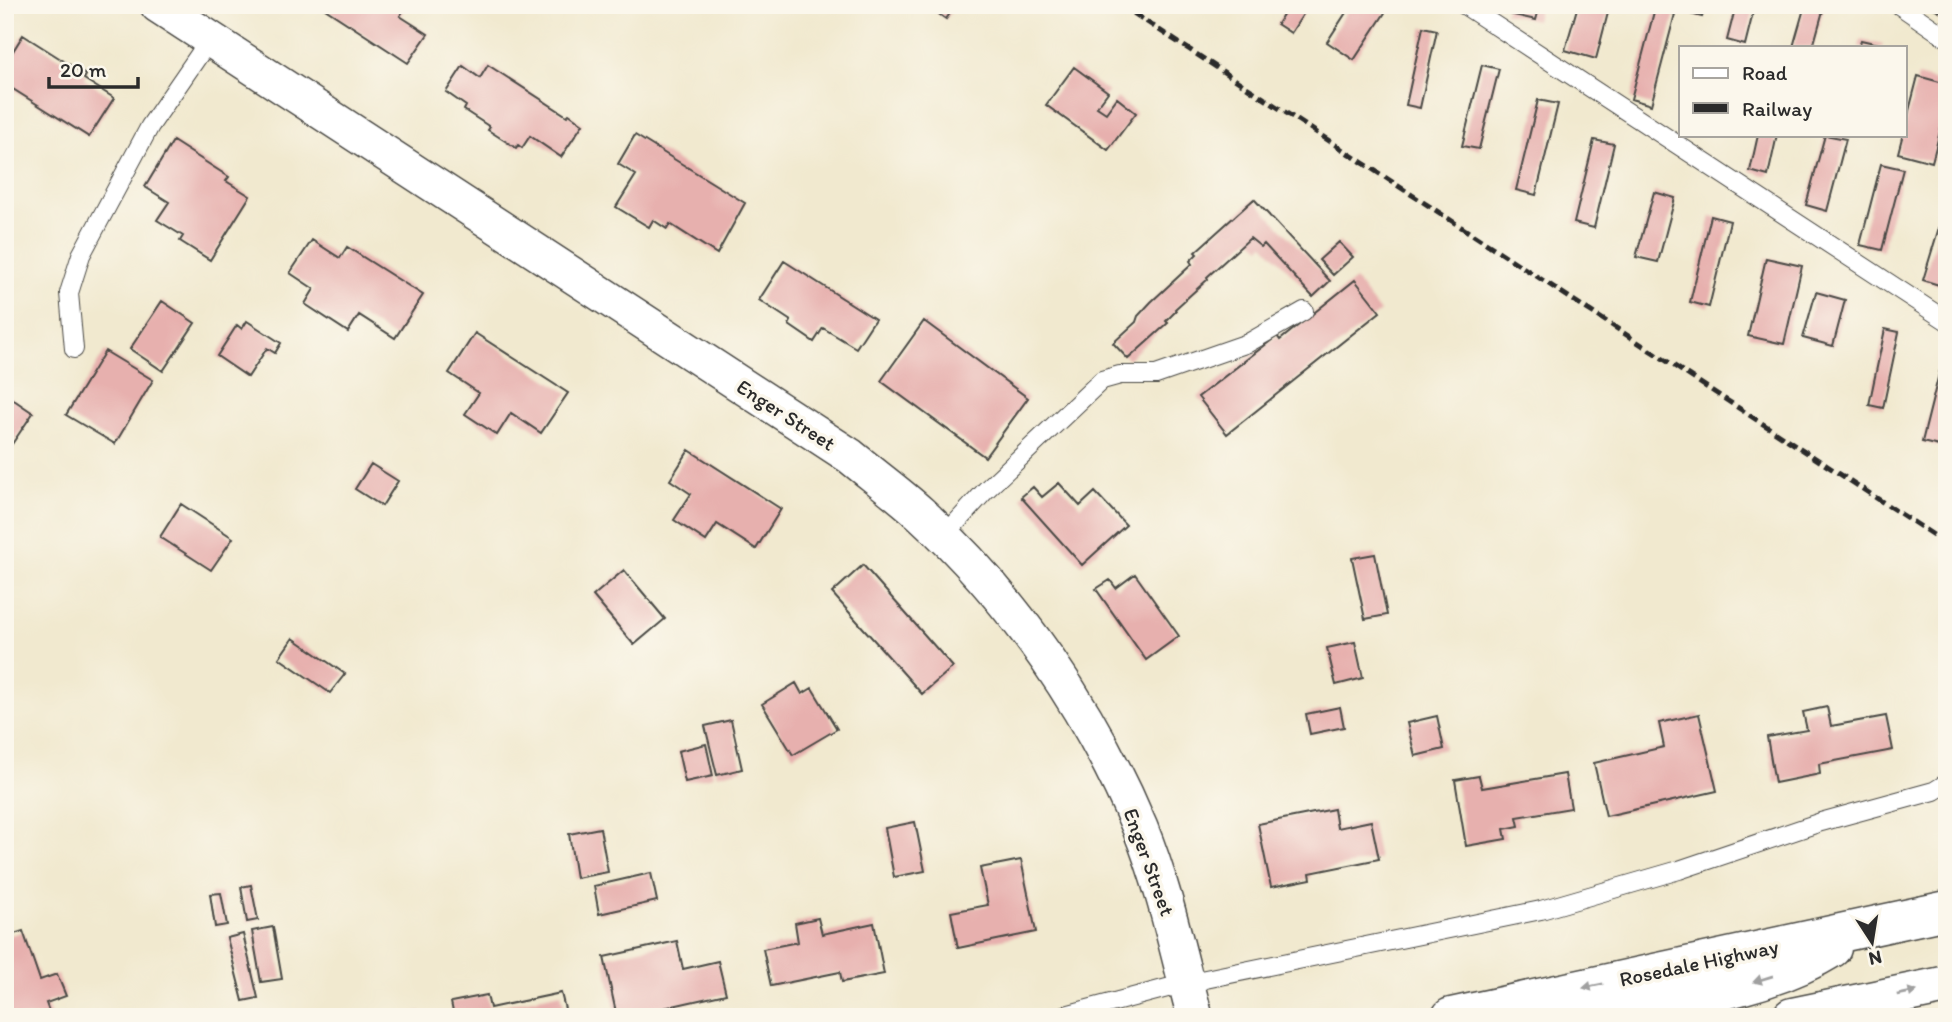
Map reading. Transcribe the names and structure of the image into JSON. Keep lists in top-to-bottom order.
{
  "streets": {
    "main road": ["Rosedale Highway"],
    "street": ["Enger Street"]
  },
  "legend": ["Road", "Railway"],
  "scale_bar": "20 m",
  "north": "bottom"
}
